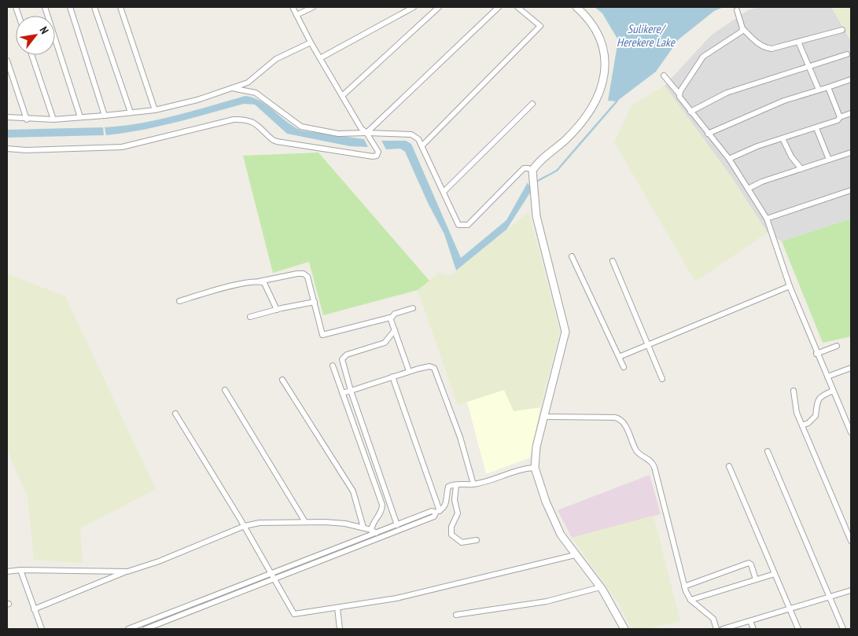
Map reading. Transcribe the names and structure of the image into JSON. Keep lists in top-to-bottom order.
{
  "water": ["Sulikere/ Herekere Lake"],
  "north": "top right"
}
